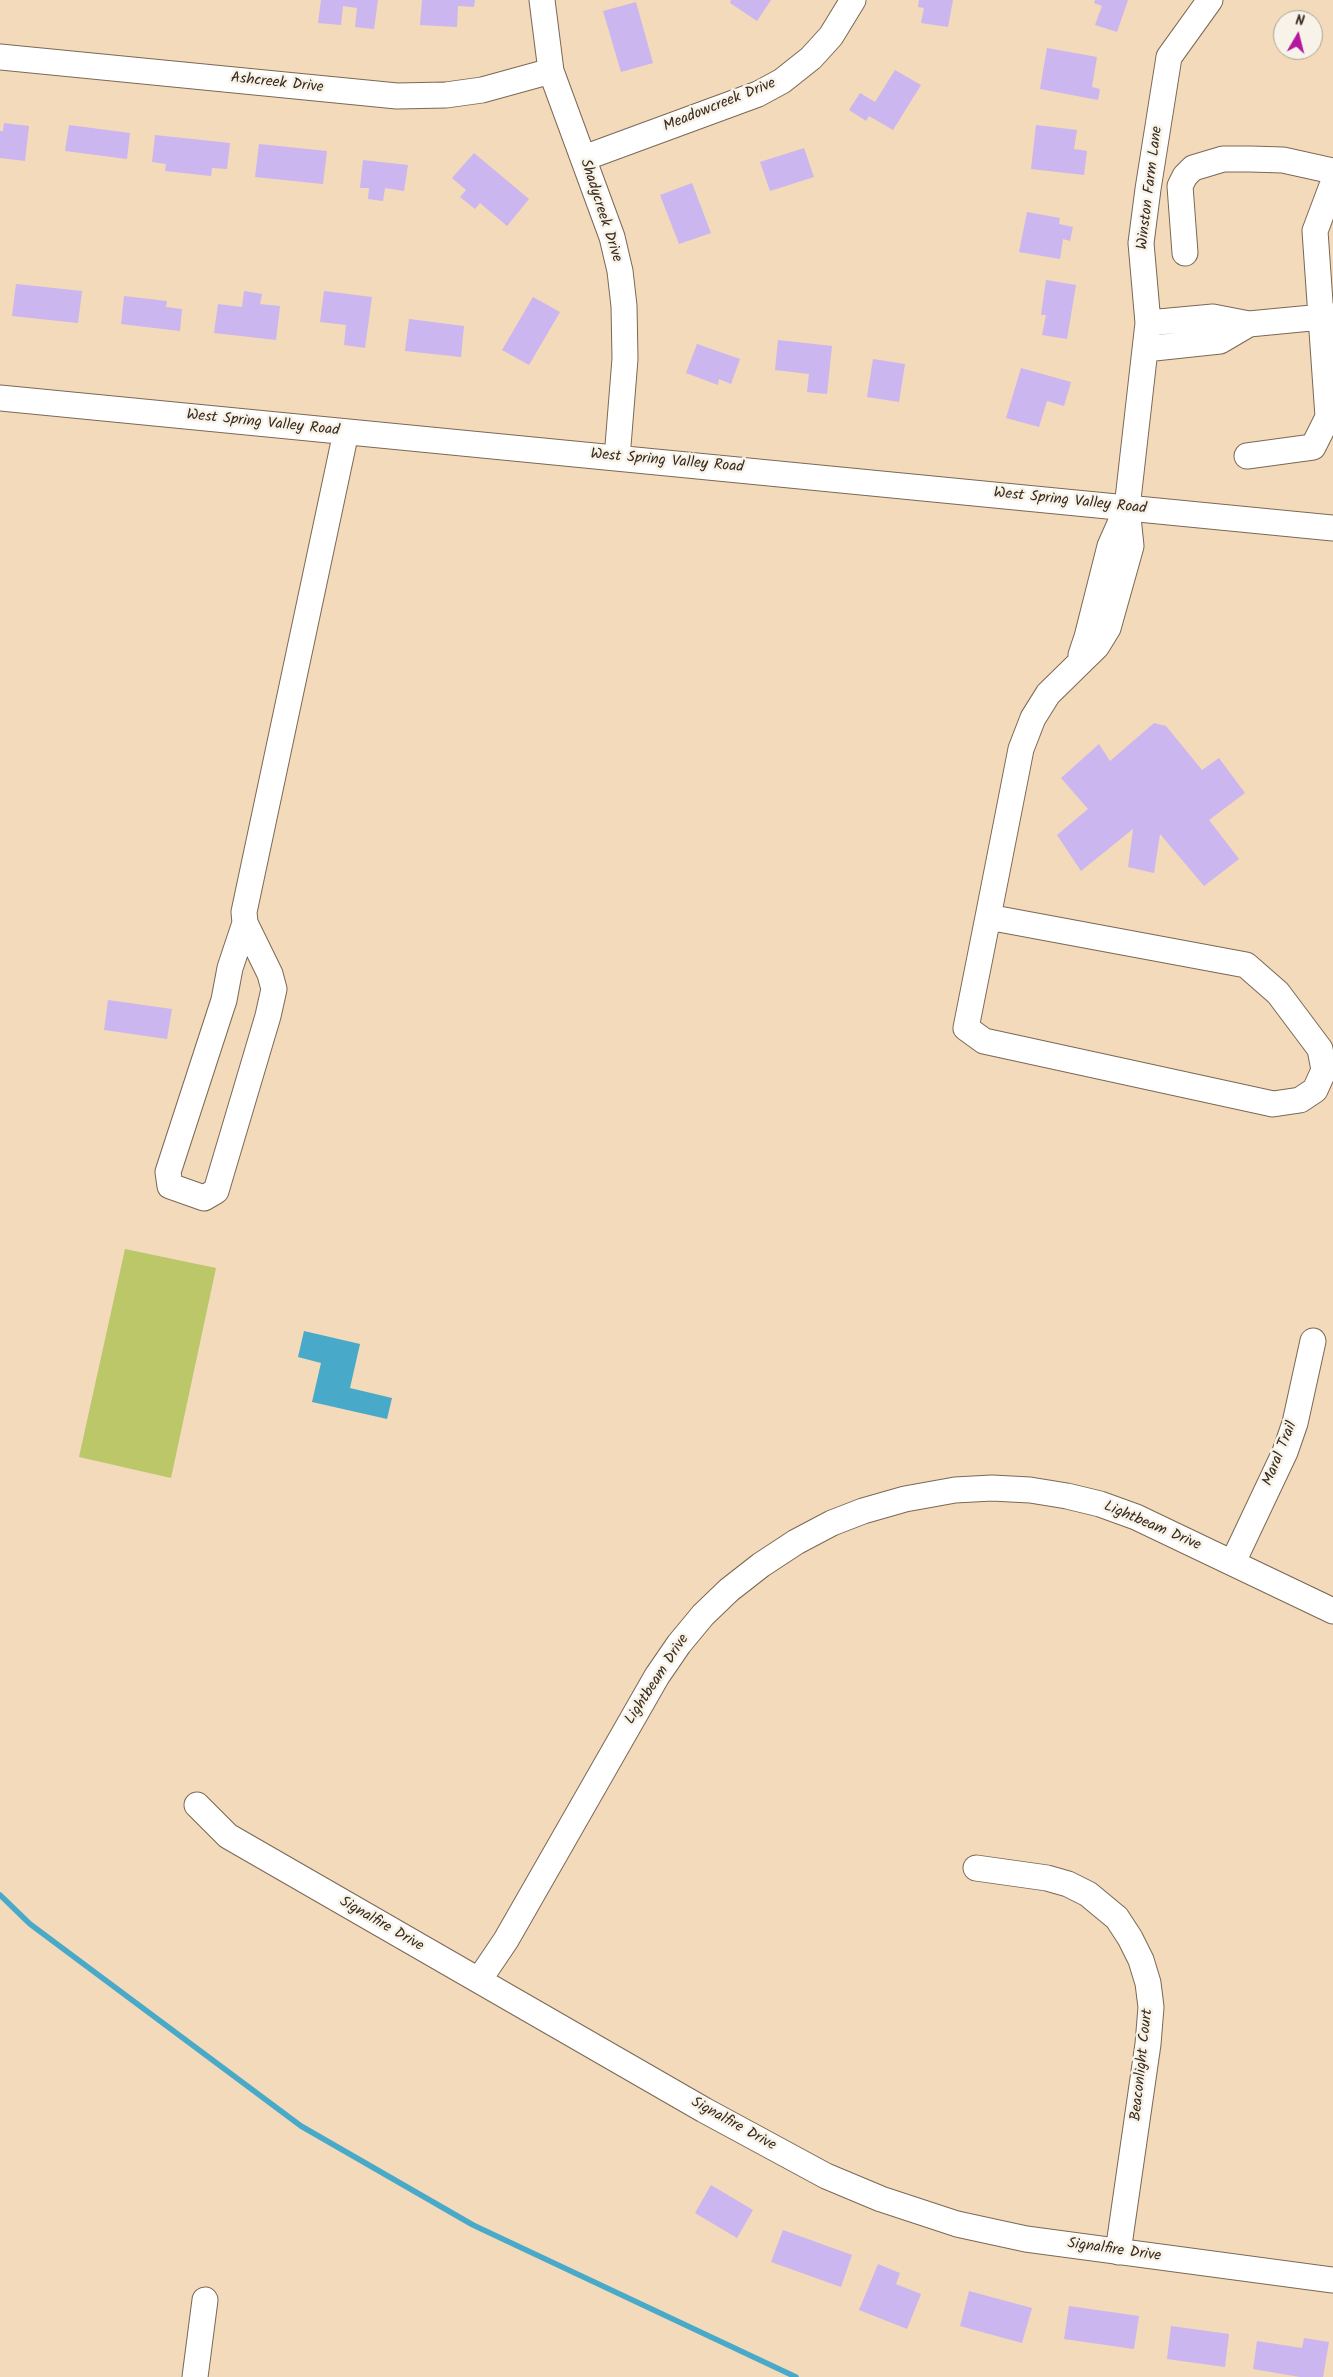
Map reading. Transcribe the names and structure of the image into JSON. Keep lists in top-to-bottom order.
{
  "streets": {
    "street": [
      "Ashcreek Drive",
      "Meadowcreek Drive",
      "Winston Farm Lane",
      "Shadycreek Drive",
      "West Spring Valley Road",
      "Maral Trail",
      "Lightbeam Drive",
      "Signalfire Drive",
      "Beaconlight Court"
    ]
  },
  "crossings": [
    ["Ashcreek Drive", "Shadycreek Drive"],
    ["Meadowcreek Drive", "Shadycreek Drive"],
    ["Winston Farm Lane", "West Spring Valley Road"],
    ["Shadycreek Drive", "West Spring Valley Road"],
    ["Maral Trail", "Lightbeam Drive"],
    ["Lightbeam Drive", "Signalfire Drive"],
    ["Signalfire Drive", "Beaconlight Court"]
  ],
  "north": "top"
}
